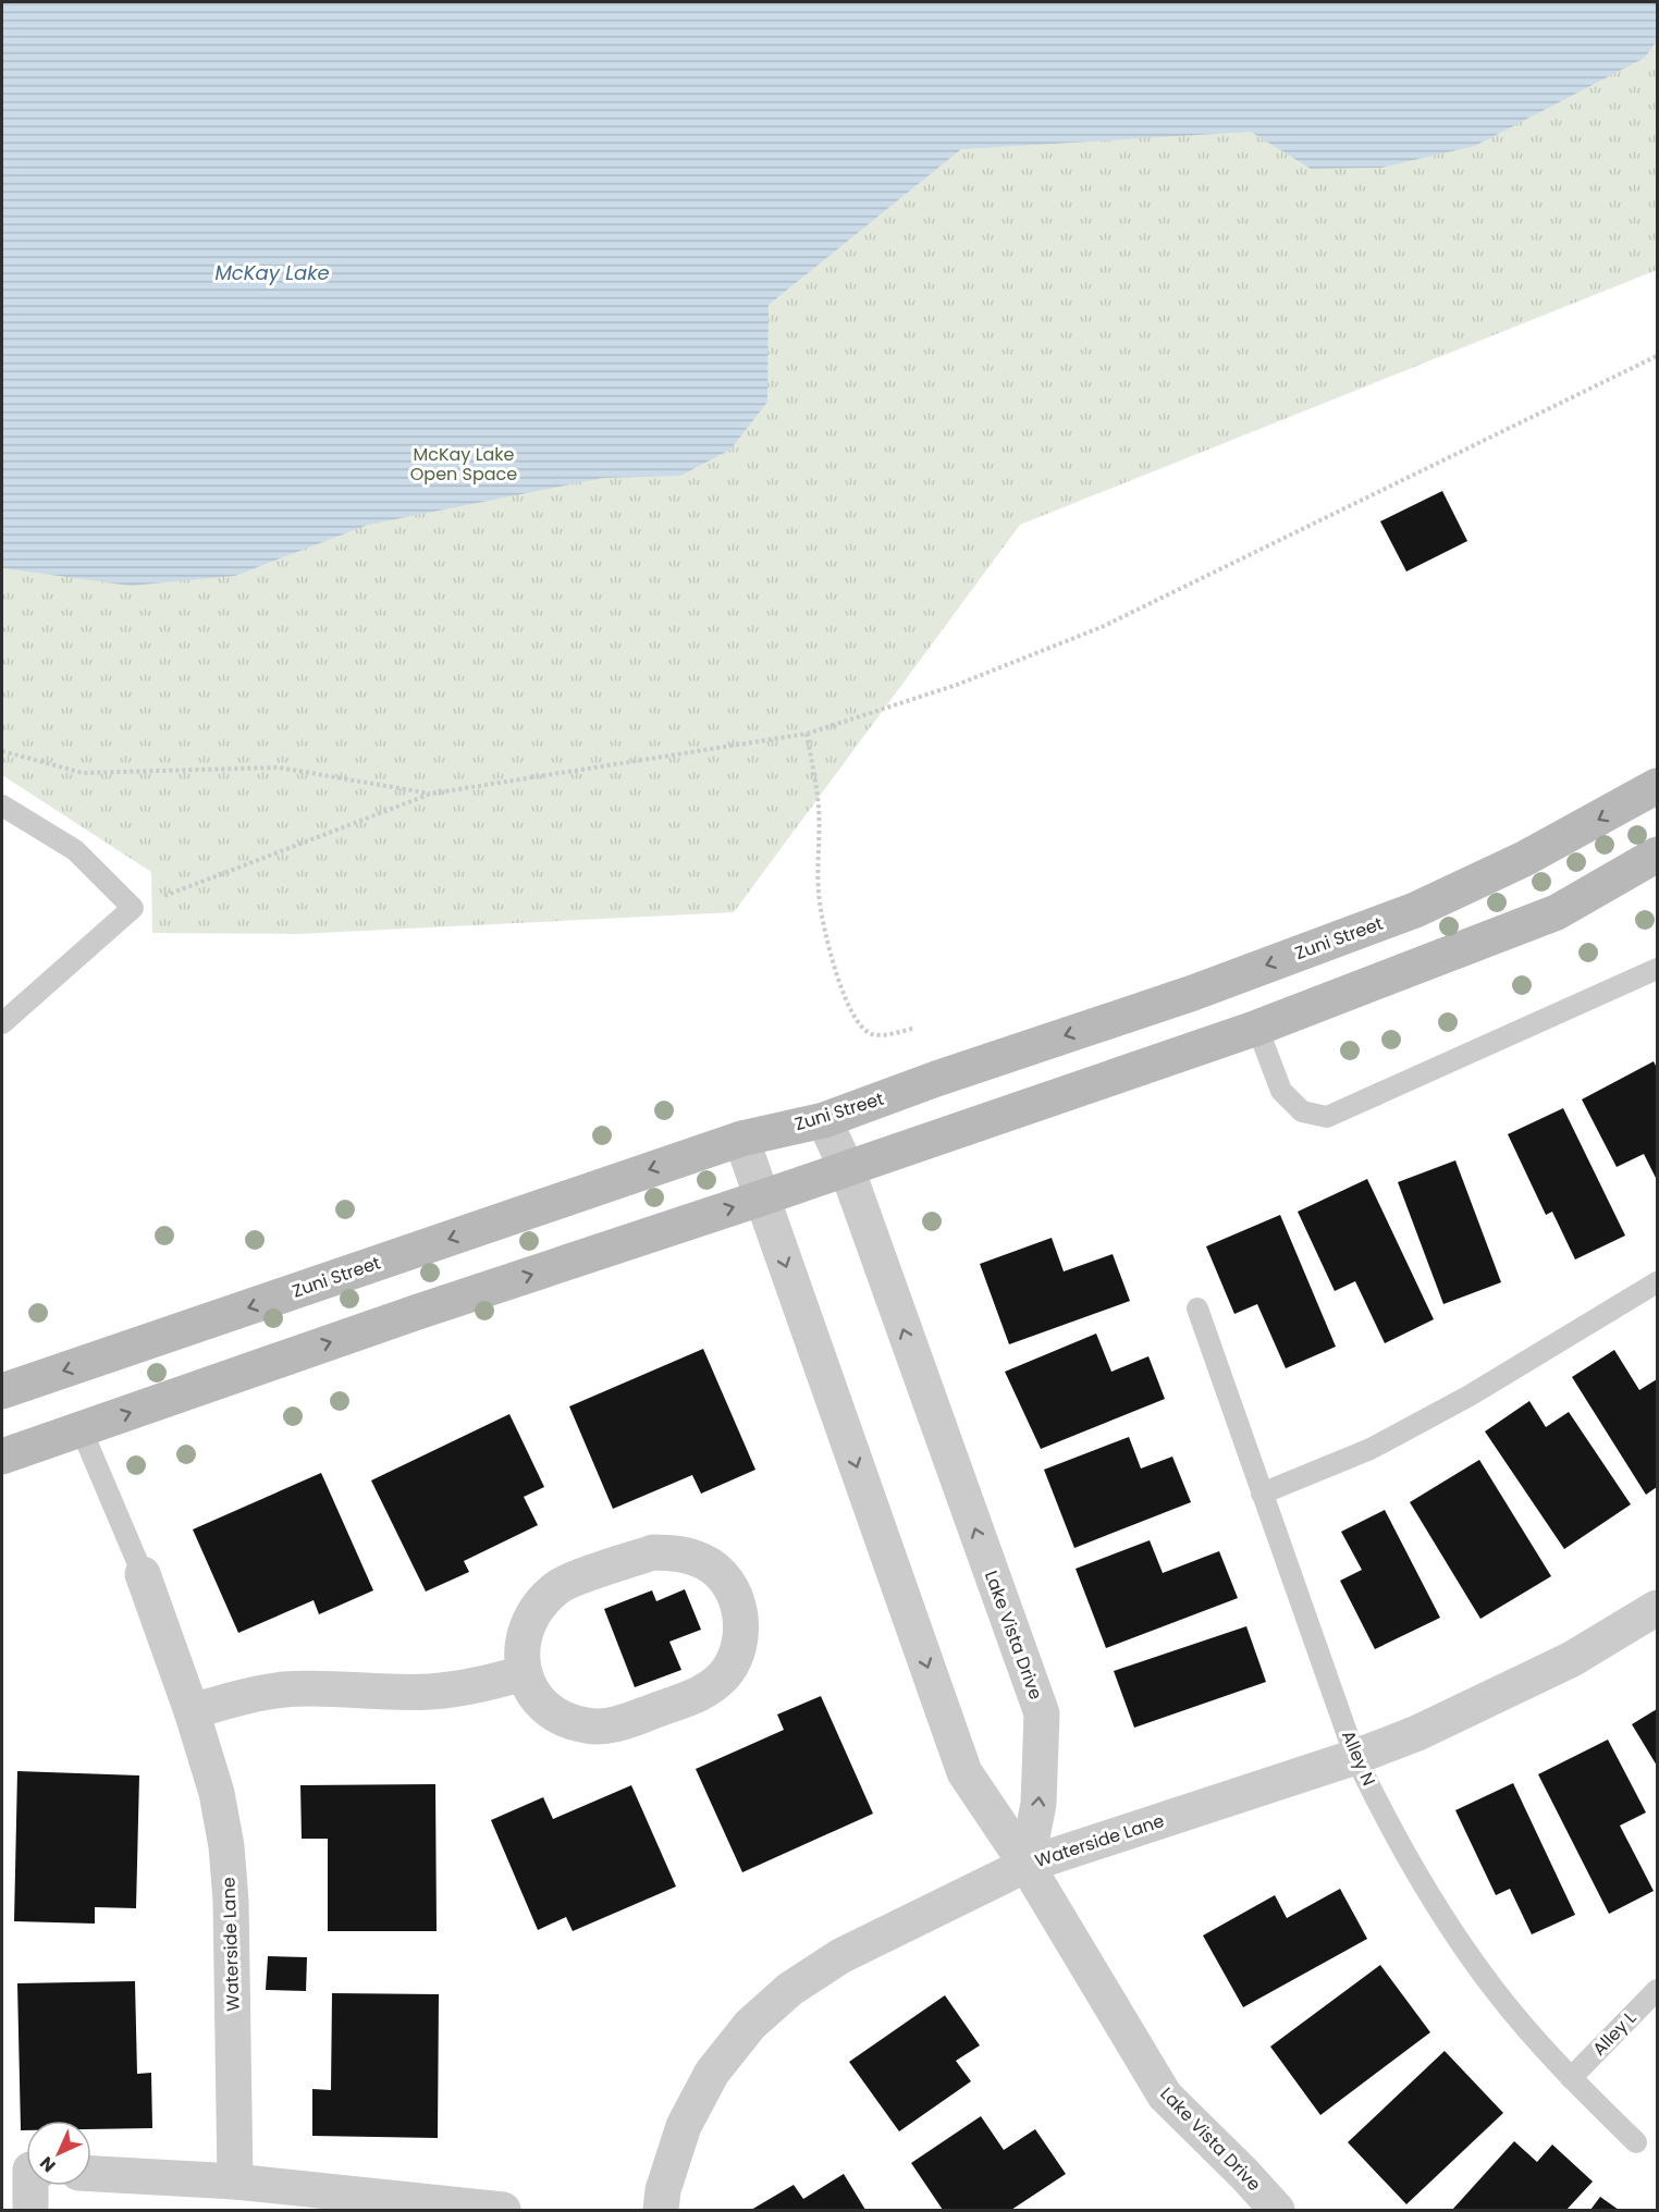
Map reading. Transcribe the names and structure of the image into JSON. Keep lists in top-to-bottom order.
{
  "streets": {
    "main road": ["Zuni Street"],
    "street": ["Lake Vista Drive", "Waterside Lane"],
    "lane": ["Alley N", "Alley L"]
  },
  "crossings": [
    ["Zuni Street", "Lake Vista Drive"],
    ["Lake Vista Drive", "Waterside Lane"],
    ["Alley N", "Waterside Lane"],
    ["Alley N", "Alley L"]
  ],
  "water": ["McKay Lake"],
  "parks": ["McKay Lake Open Space"],
  "north": "bottom left"
}
